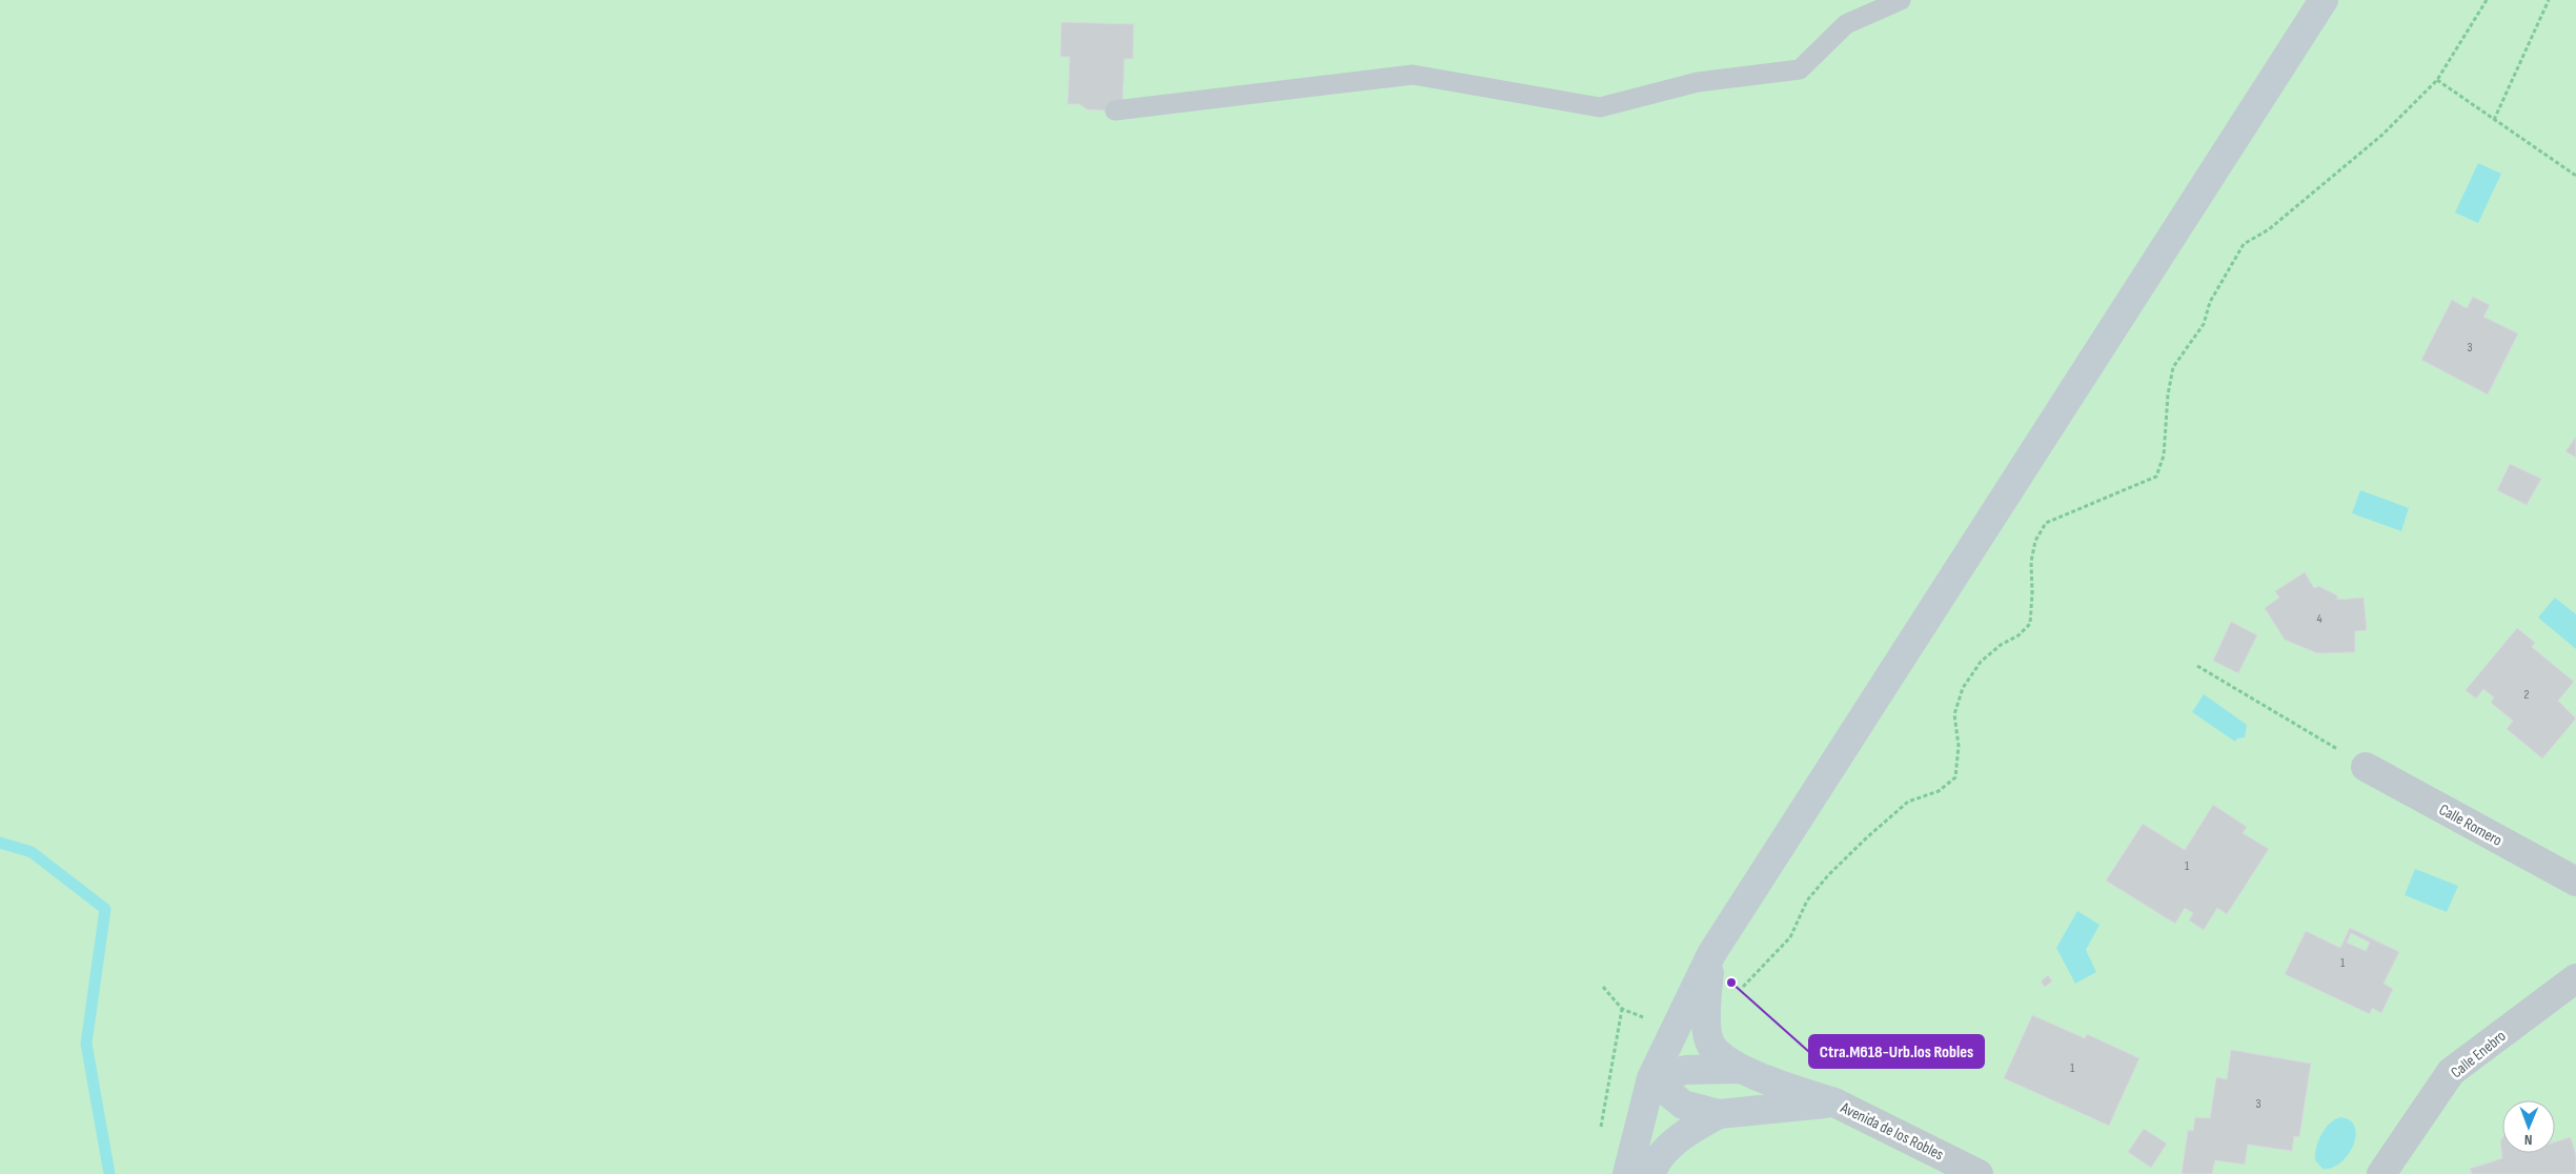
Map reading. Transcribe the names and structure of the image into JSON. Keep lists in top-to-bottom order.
{
  "streets": {
    "street": ["Calle Romero", "Calle Enebro", "Avenida de los Robles"]
  },
  "places": ["Ctra.M618-Urb.los Robles"],
  "house_numbers": [
    "3",
    "4",
    "2",
    "1",
    "1",
    "1",
    "3"
  ],
  "north": "bottom"
}
